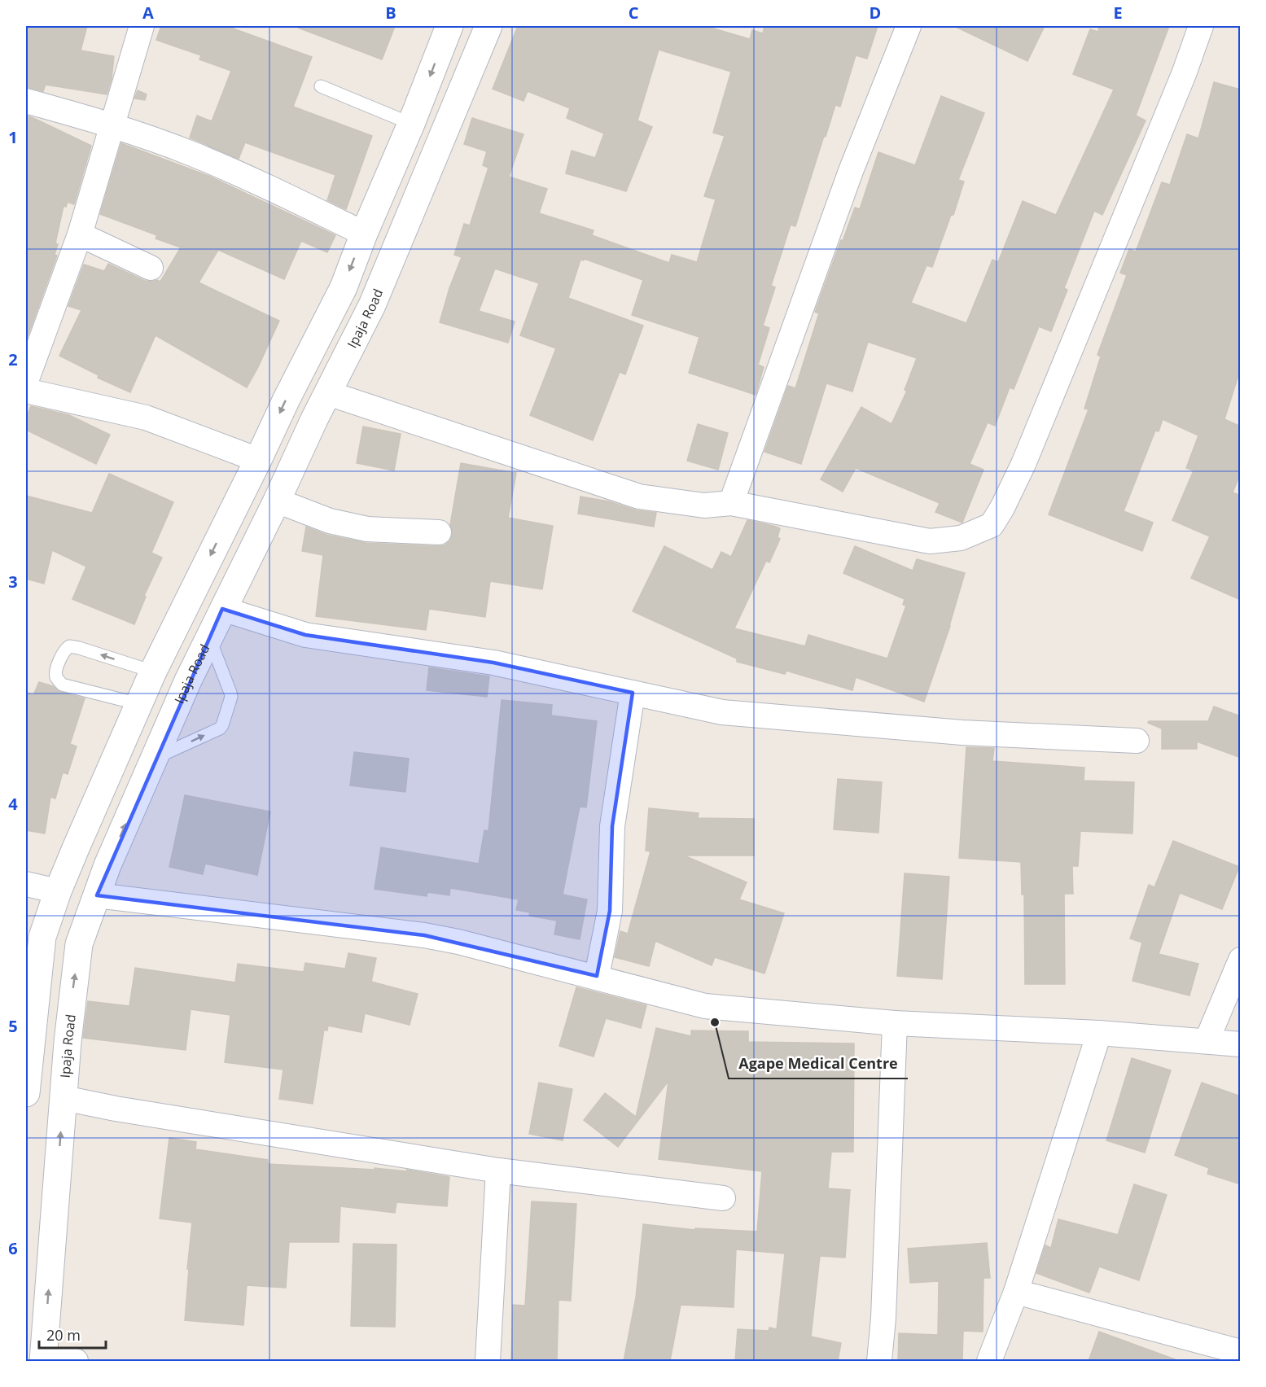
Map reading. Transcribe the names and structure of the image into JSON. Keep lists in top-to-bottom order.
{
  "streets": {
    "main road": ["Ipaja Road"]
  },
  "places": ["Agape Medical Centre"],
  "scale_bar": "20 m",
  "grid": {
    "columns": [
      "A",
      "B",
      "C",
      "D",
      "E"
    ],
    "rows": [
      "1",
      "2",
      "3",
      "4",
      "5",
      "6"
    ]
  }
}
